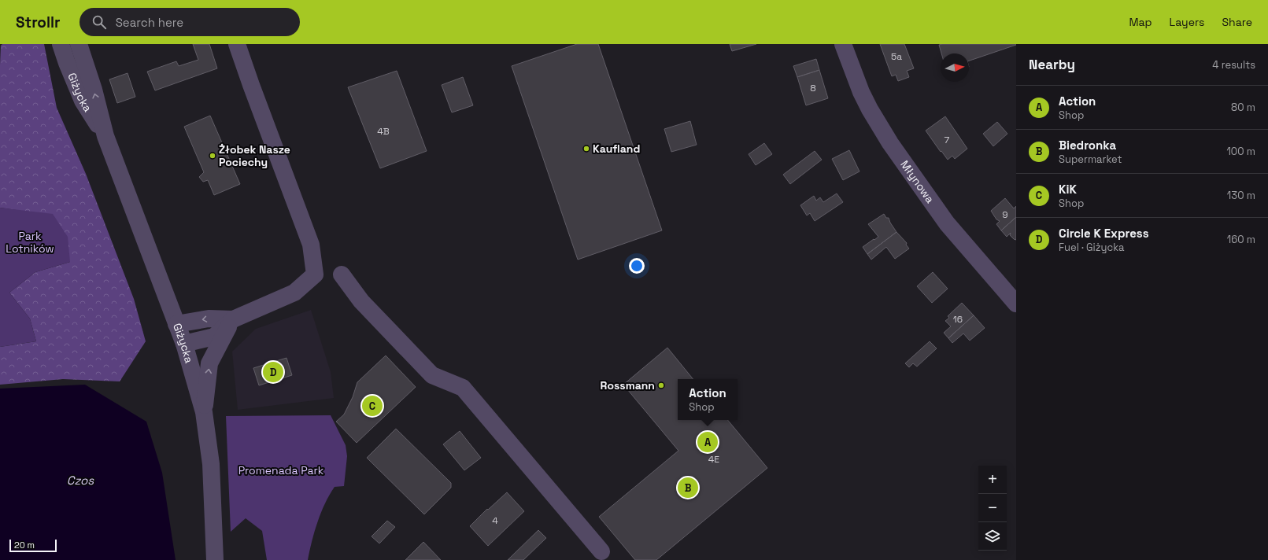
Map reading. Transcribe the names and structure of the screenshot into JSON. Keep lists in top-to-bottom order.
{
  "streets": {
    "street": ["Giżycka", "Młynowa"]
  },
  "water": ["Czos"],
  "parks": ["Park Lotników", "Promenada Park"],
  "places": ["Kaufland", "Żłobek Nasze Pociechy", "Rossmann"],
  "house_numbers": [
    "5a",
    "8",
    "4B",
    "7",
    "9",
    "16",
    "4E",
    "4"
  ],
  "scale_bar": "20 m",
  "north": "right",
  "page": {
    "header": "Strollr",
    "search": "Search here",
    "nav": ["Map", "Layers", "Share"],
    "heading": ["Nearby", "4 results"],
    "list": [
      {
        "mark": "A",
        "name": "Action",
        "note": "Shop",
        "value": "80 m"
      },
      {
        "mark": "B",
        "name": "Biedronka",
        "note": "Supermarket",
        "value": "100 m"
      },
      {
        "mark": "C",
        "name": "KiK",
        "note": "Shop",
        "value": "130 m"
      },
      {
        "mark": "D",
        "name": "Circle K Express",
        "note": "Fuel · Giżycka",
        "value": "160 m"
      }
    ],
    "pins": [
      "D",
      "C",
      "A",
      "B"
    ],
    "popup": ["Action", "Shop"],
    "map_buttons": ["+", "−"],
    "scale": "20 m"
  }
}
